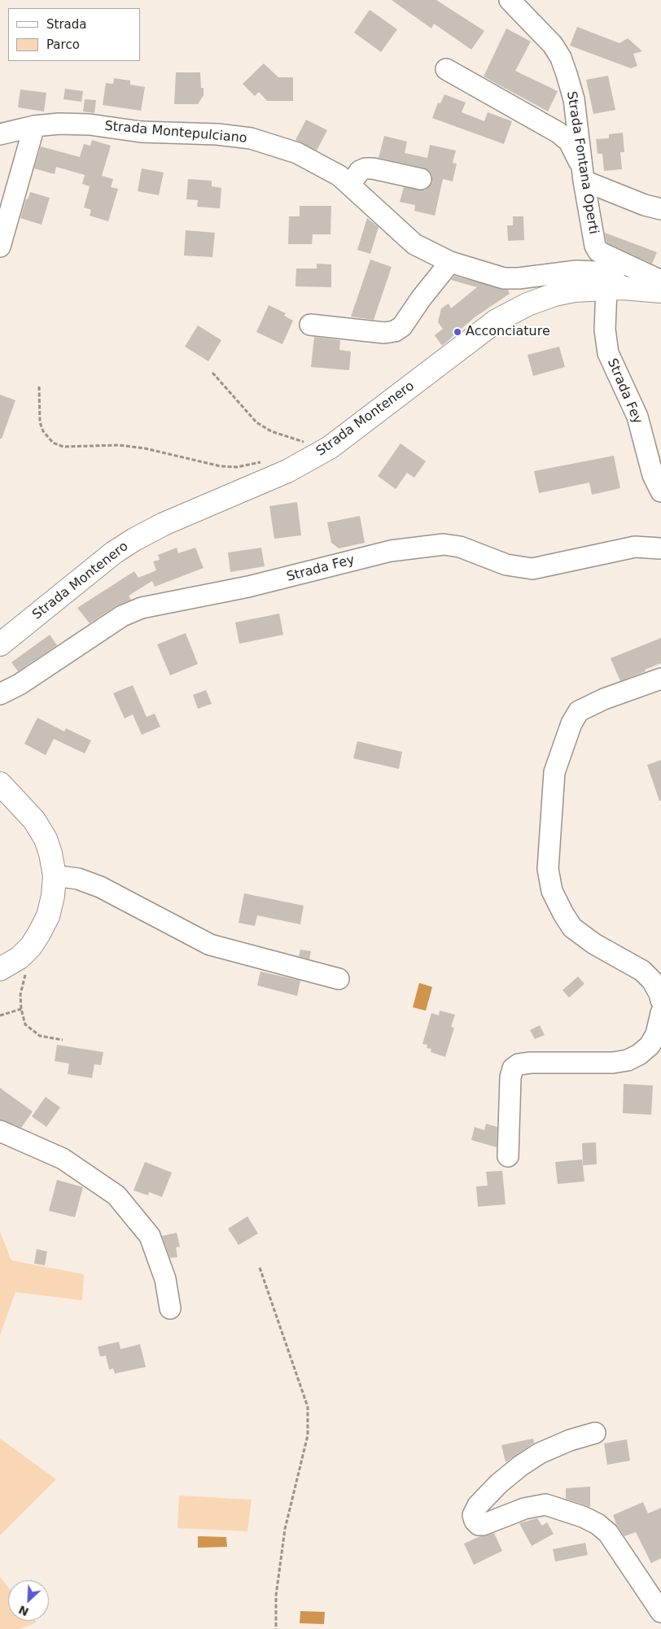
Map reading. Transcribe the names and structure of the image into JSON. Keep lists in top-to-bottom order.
{
  "streets": {
    "main road": ["Strada Montenero"],
    "street": ["Strada Montepulciano", "Strada Fontana Operti", "Strada Fey"]
  },
  "crossings": [
    ["Strada Montepulciano", "Strada Fey"],
    ["Strada Montepulciano", "Strada Montenero"],
    ["Strada Fey", "Strada Montenero"]
  ],
  "places": ["Acconciature"],
  "legend": ["Strada", "Parco"],
  "north": "bottom left"
}
